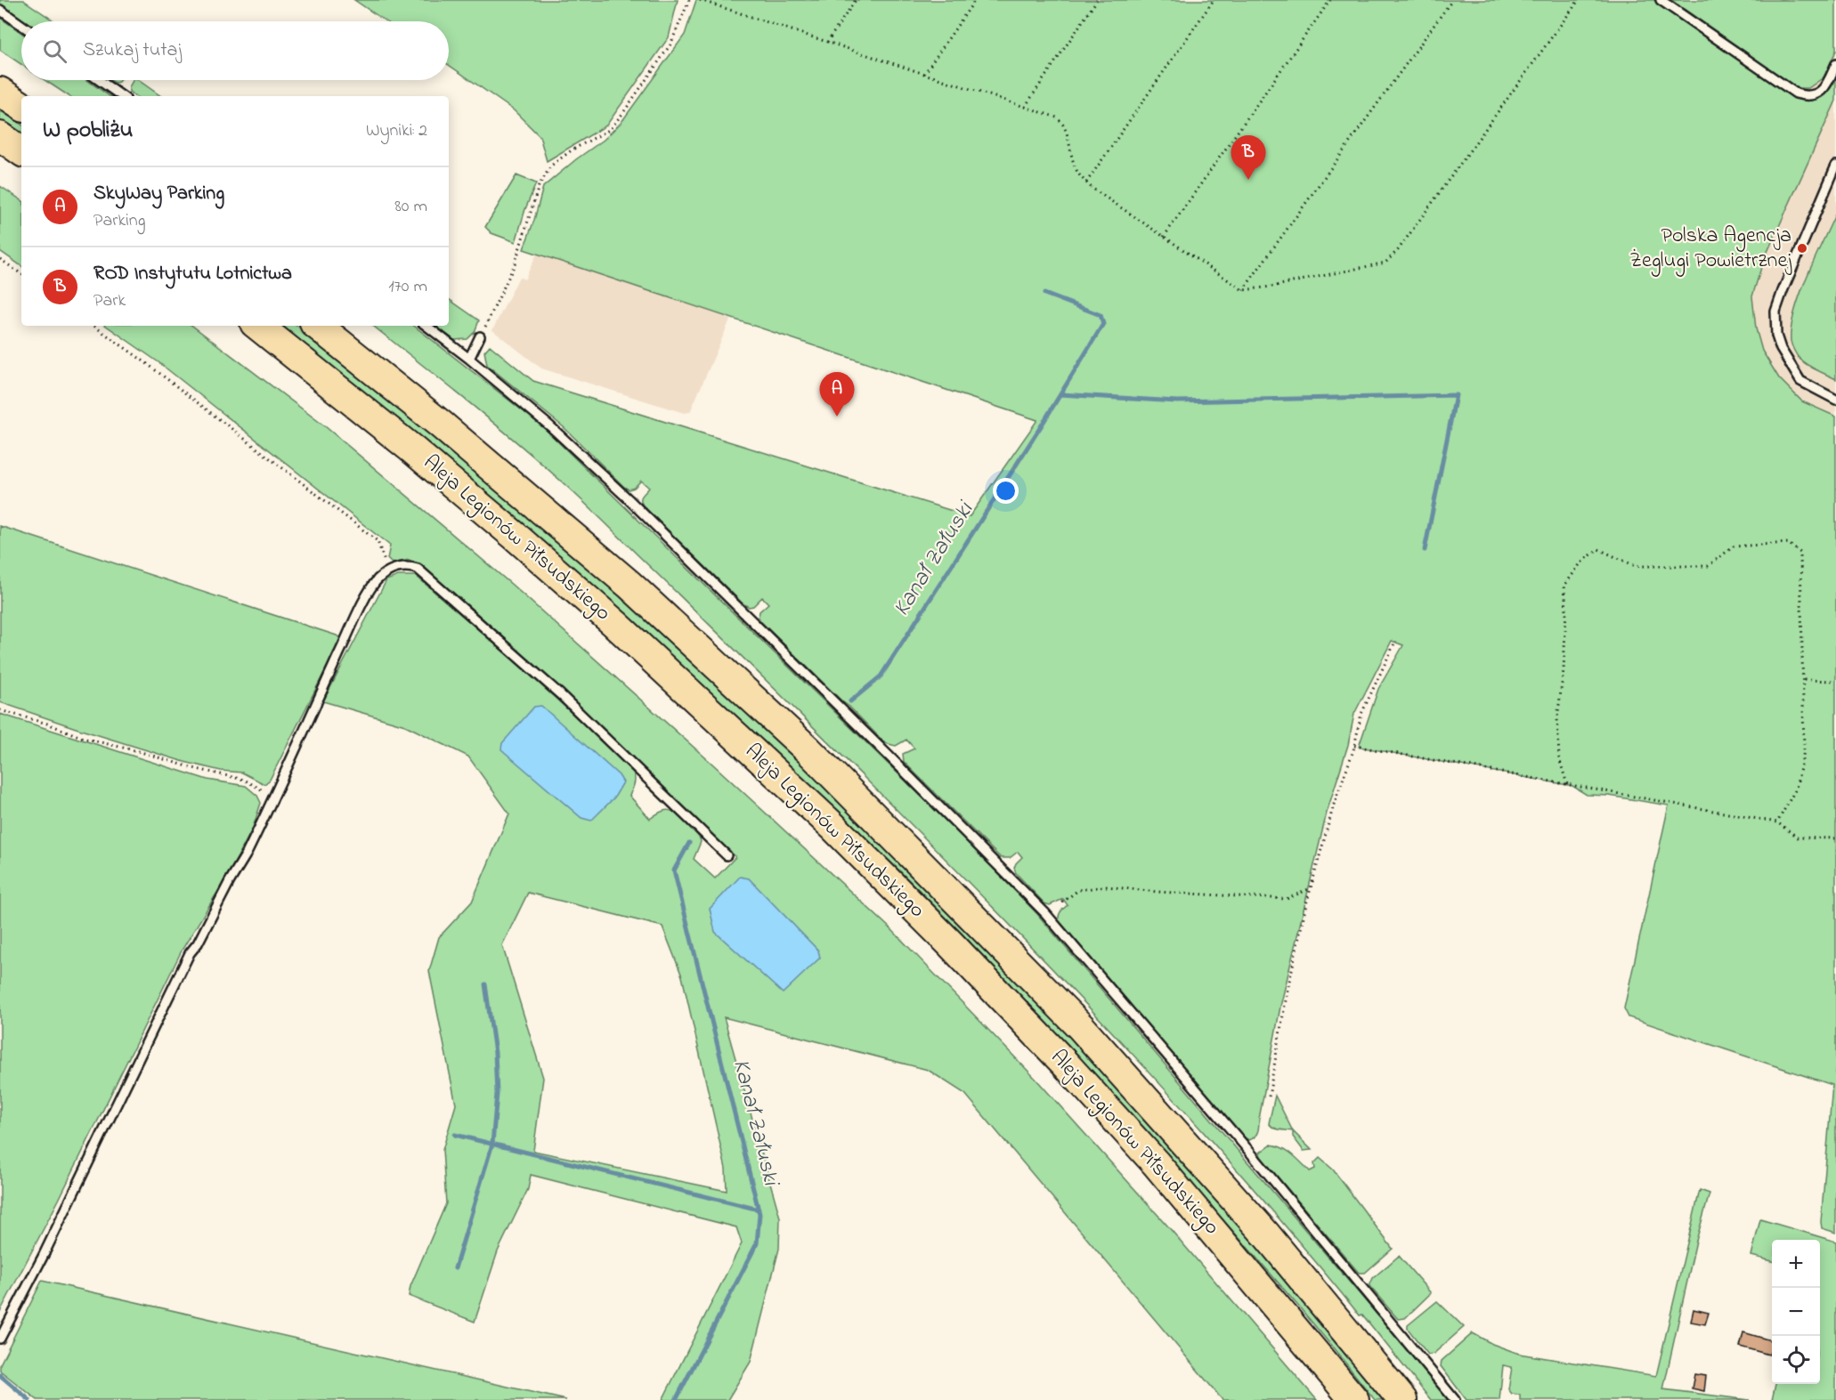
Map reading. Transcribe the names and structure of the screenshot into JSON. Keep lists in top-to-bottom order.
{
  "streets": {
    "highway": ["Aleja Legionów Piłsudskiego"]
  },
  "water": ["Kanał Załuski"],
  "places": ["Polska Agencja Żeglugi Powietrznej"],
  "page": {
    "search": "Szukaj tutaj",
    "heading": ["W pobliżu", "Wyniki: 2"],
    "pins": ["B", "A"],
    "list": [
      {
        "mark": "A",
        "name": "SkyWay Parking",
        "note": "Parking",
        "value": "80 m"
      },
      {
        "mark": "B",
        "name": "ROD Instytutu Lotnictwa",
        "note": "Park",
        "value": "170 m"
      }
    ],
    "map_buttons": ["+", "−"]
  }
}
